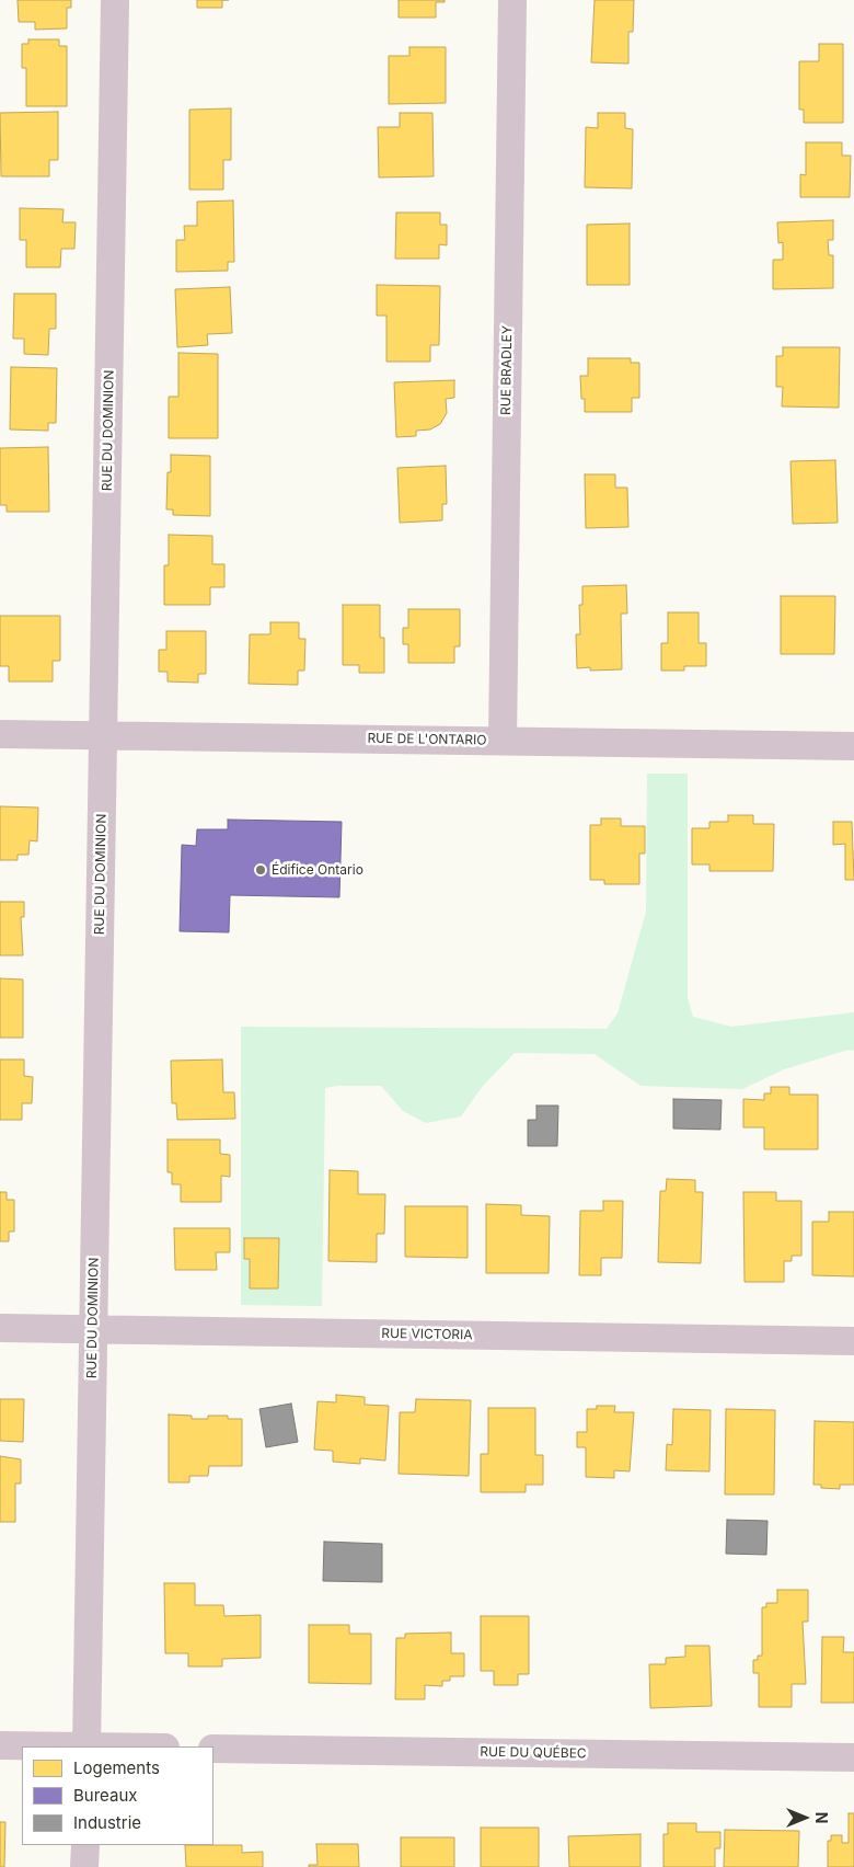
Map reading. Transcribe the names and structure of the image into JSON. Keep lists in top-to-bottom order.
{
  "streets": {
    "street": [
      "RUE BRADLEY",
      "RUE DU DOMINION",
      "RUE DE L'ONTARIO",
      "RUE VICTORIA",
      "RUE DU QUÉBEC"
    ]
  },
  "crossings": [
    ["RUE BRADLEY", "RUE DE L'ONTARIO"],
    ["RUE DU DOMINION", "RUE DE L'ONTARIO"],
    ["RUE DU DOMINION", "RUE VICTORIA"]
  ],
  "places": ["Édifice Ontario"],
  "legend": ["Logements", "Bureaux", "Industrie"],
  "north": "right"
}
